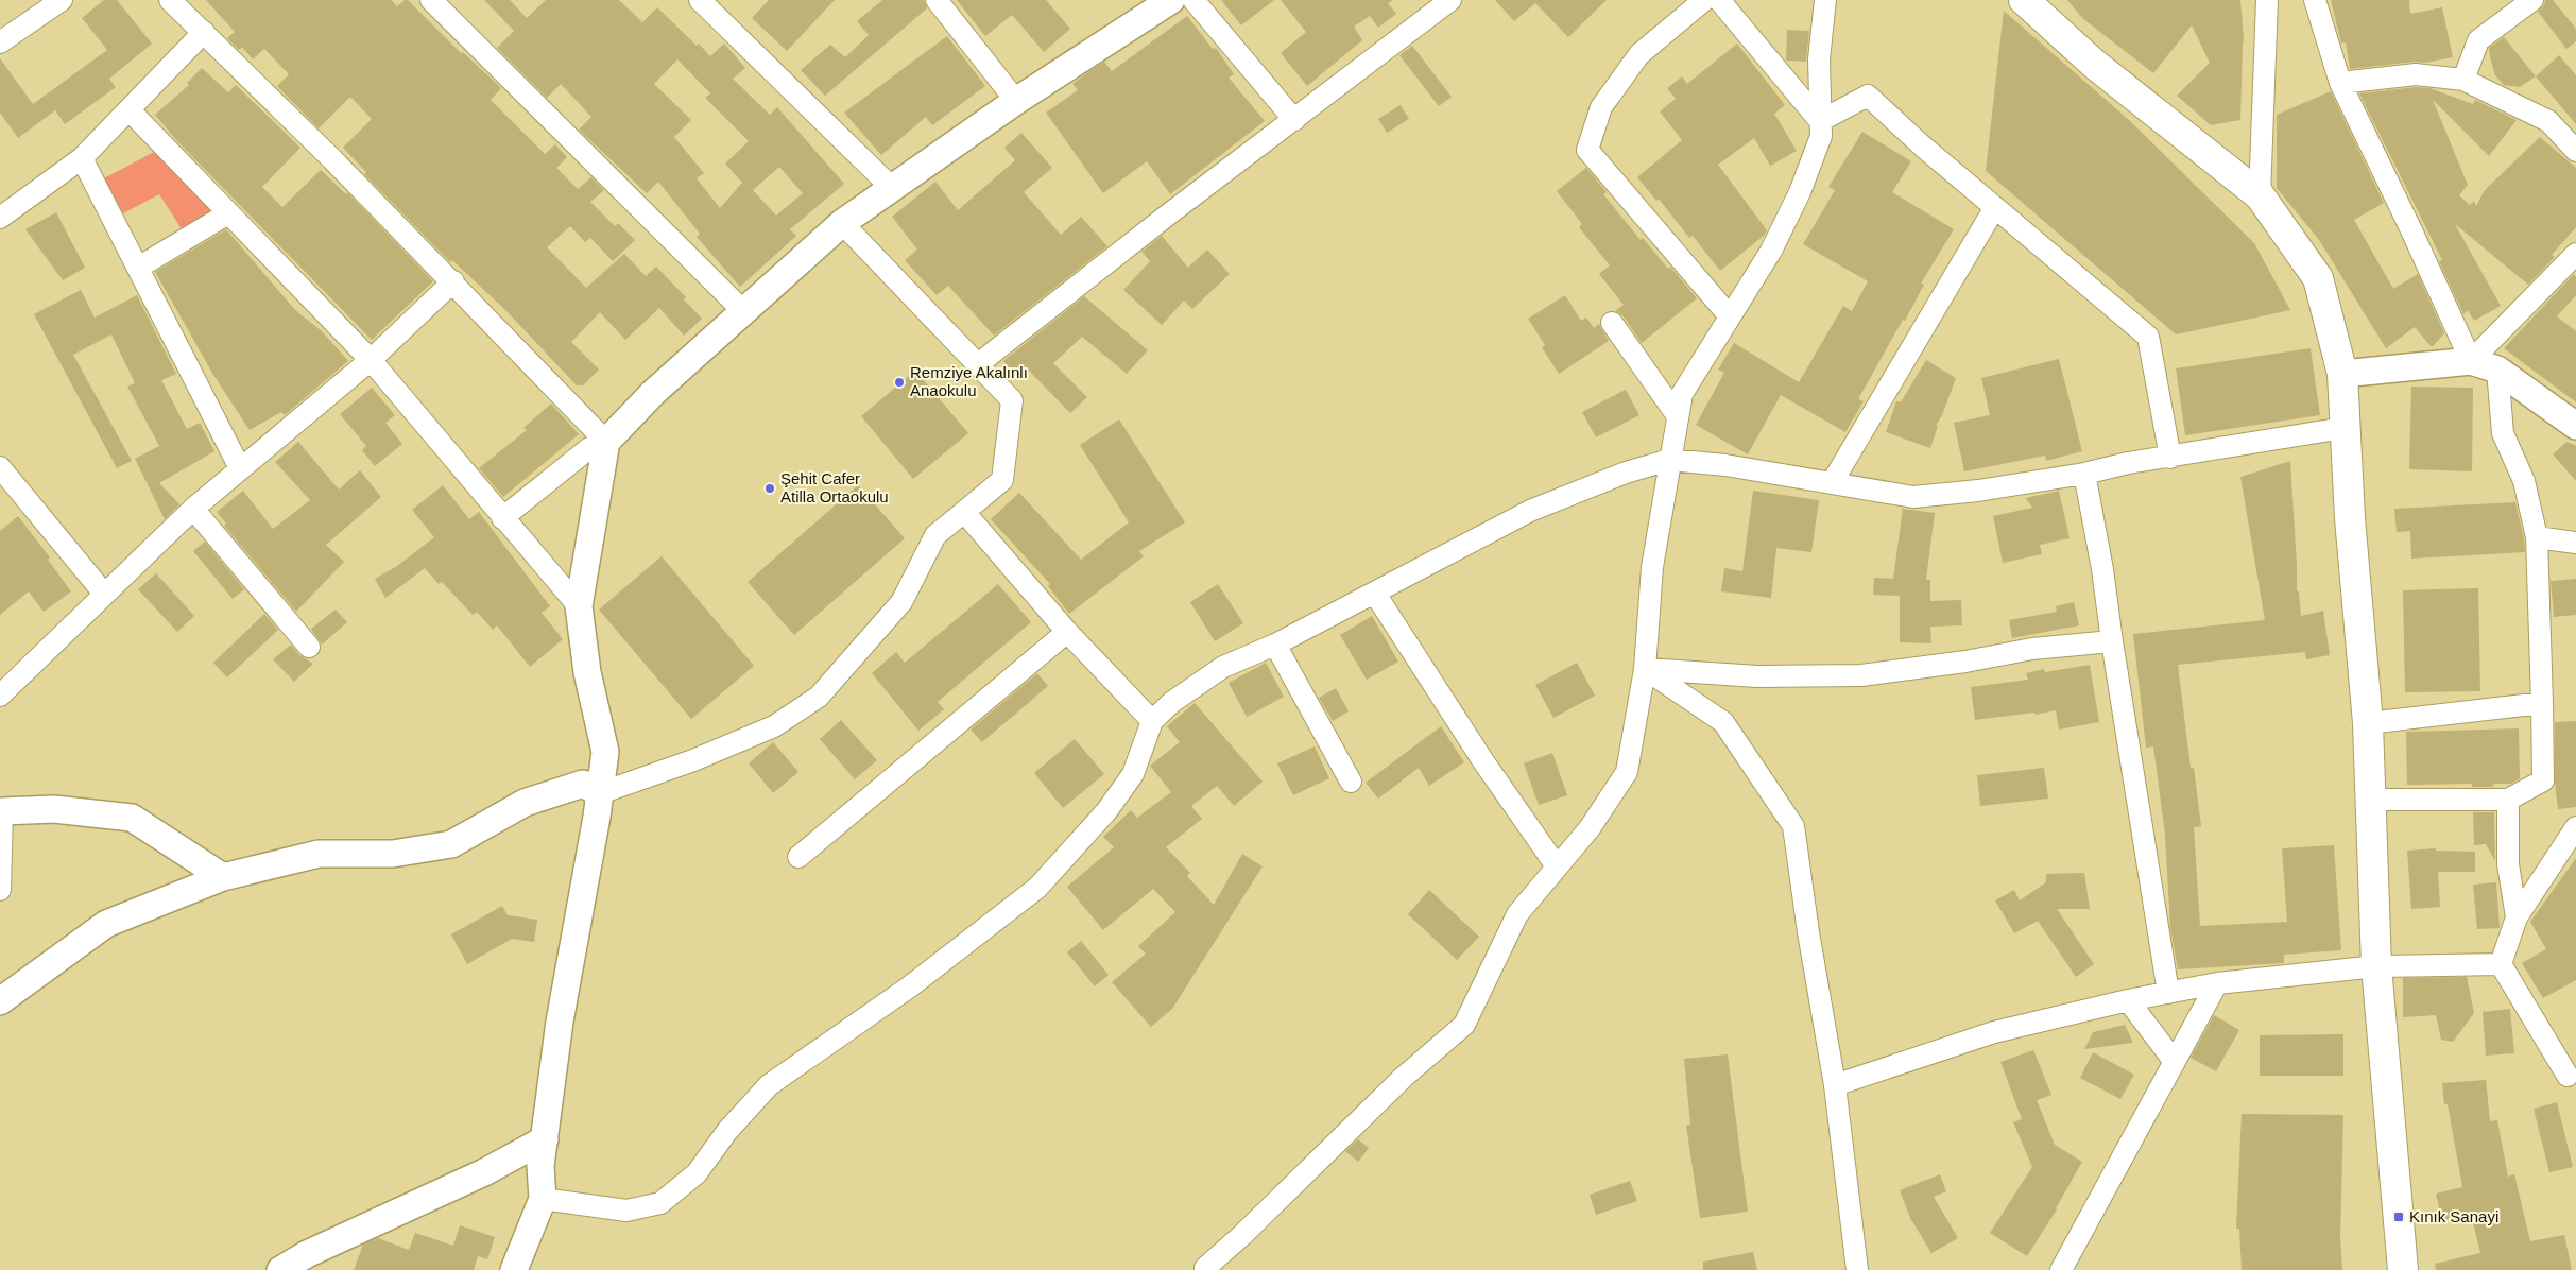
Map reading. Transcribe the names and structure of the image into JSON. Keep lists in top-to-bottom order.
{
  "places": {
    "other": ["Remziye Akalınlı Anaokulu", "Şehit Cafer Atilla Ortaokulu"],
    "transit": ["Kınık Sanayi"]
  }
}
